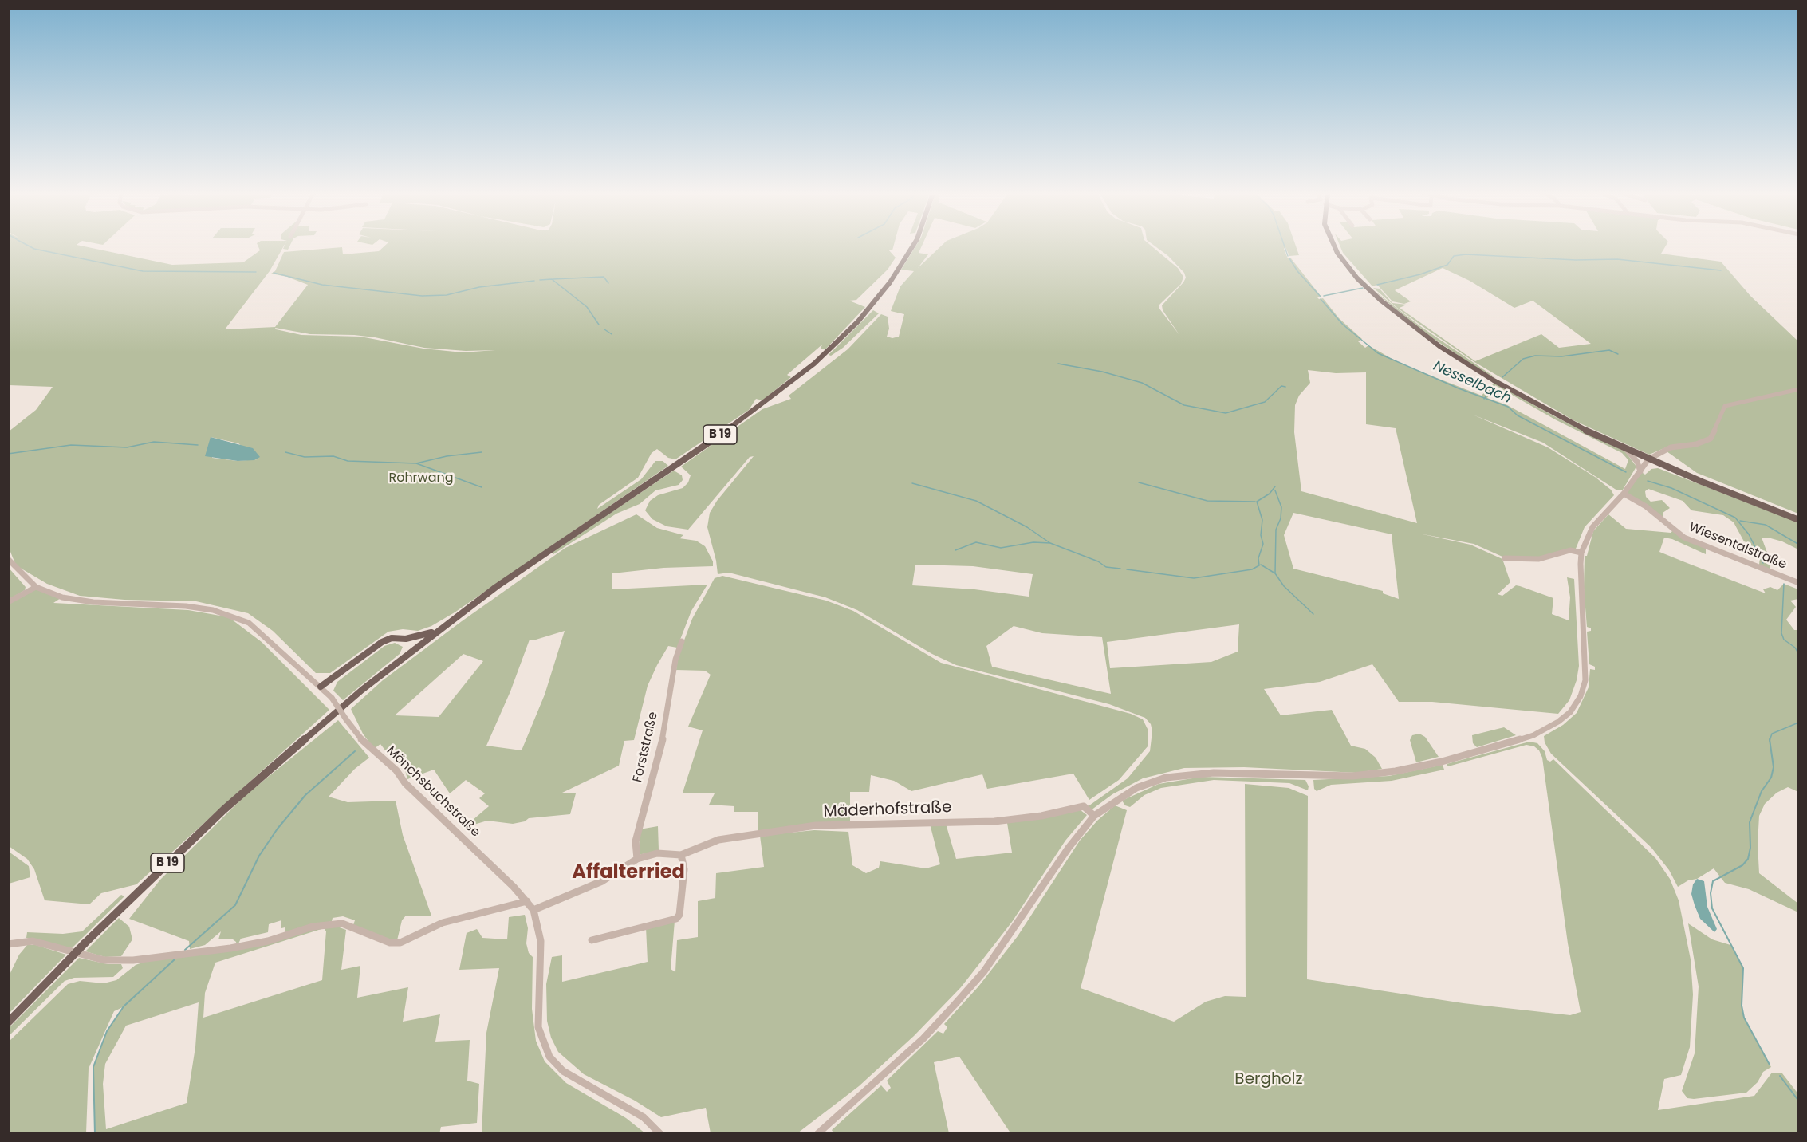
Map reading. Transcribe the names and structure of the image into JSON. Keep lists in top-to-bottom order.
{
  "streets": {
    "main road": ["B 19"],
    "street": [
      "Wiesentalstraße",
      "Forststraße",
      "Mönchsbuchstraße",
      "Mäderhofstraße"
    ]
  },
  "districts": ["Affalterried"],
  "water": ["Nesselbach"],
  "parks": ["Rohrwang", "Bergholz"]
}
